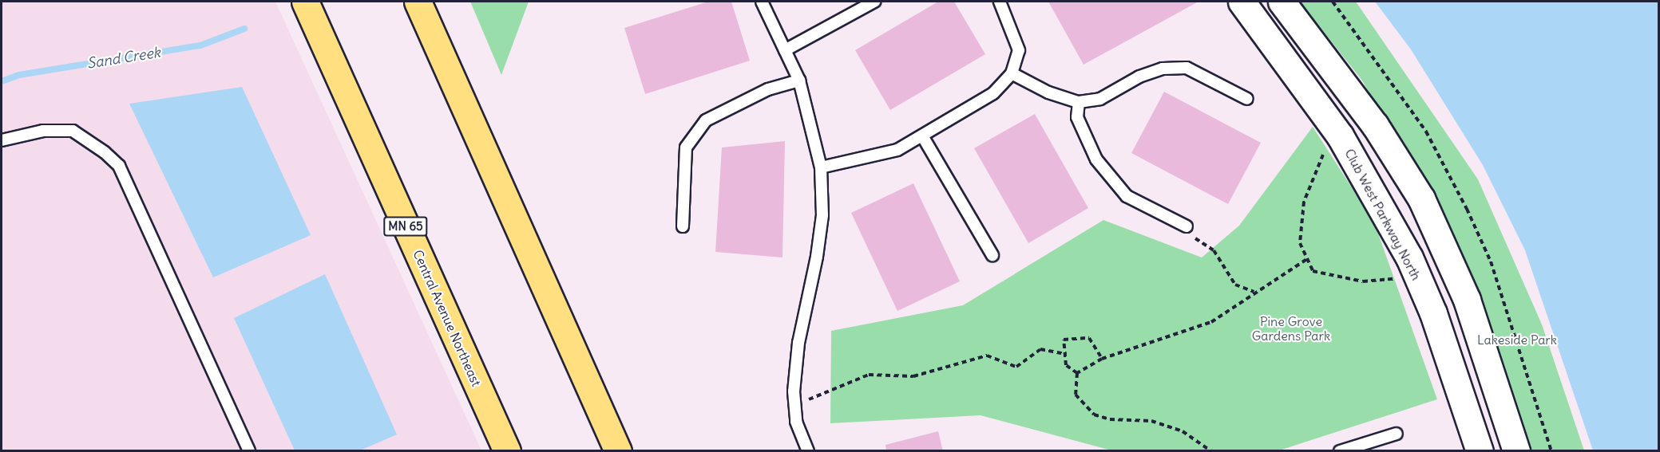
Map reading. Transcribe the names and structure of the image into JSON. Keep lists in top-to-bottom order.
{
  "streets": {
    "highway": ["MN 65", "Central Avenue Northeast"],
    "street": ["Club West Parkway North"]
  },
  "water": ["Sand Creek"],
  "parks": ["Pine Grove Gardens Park", "Lakeside Park"]
}
